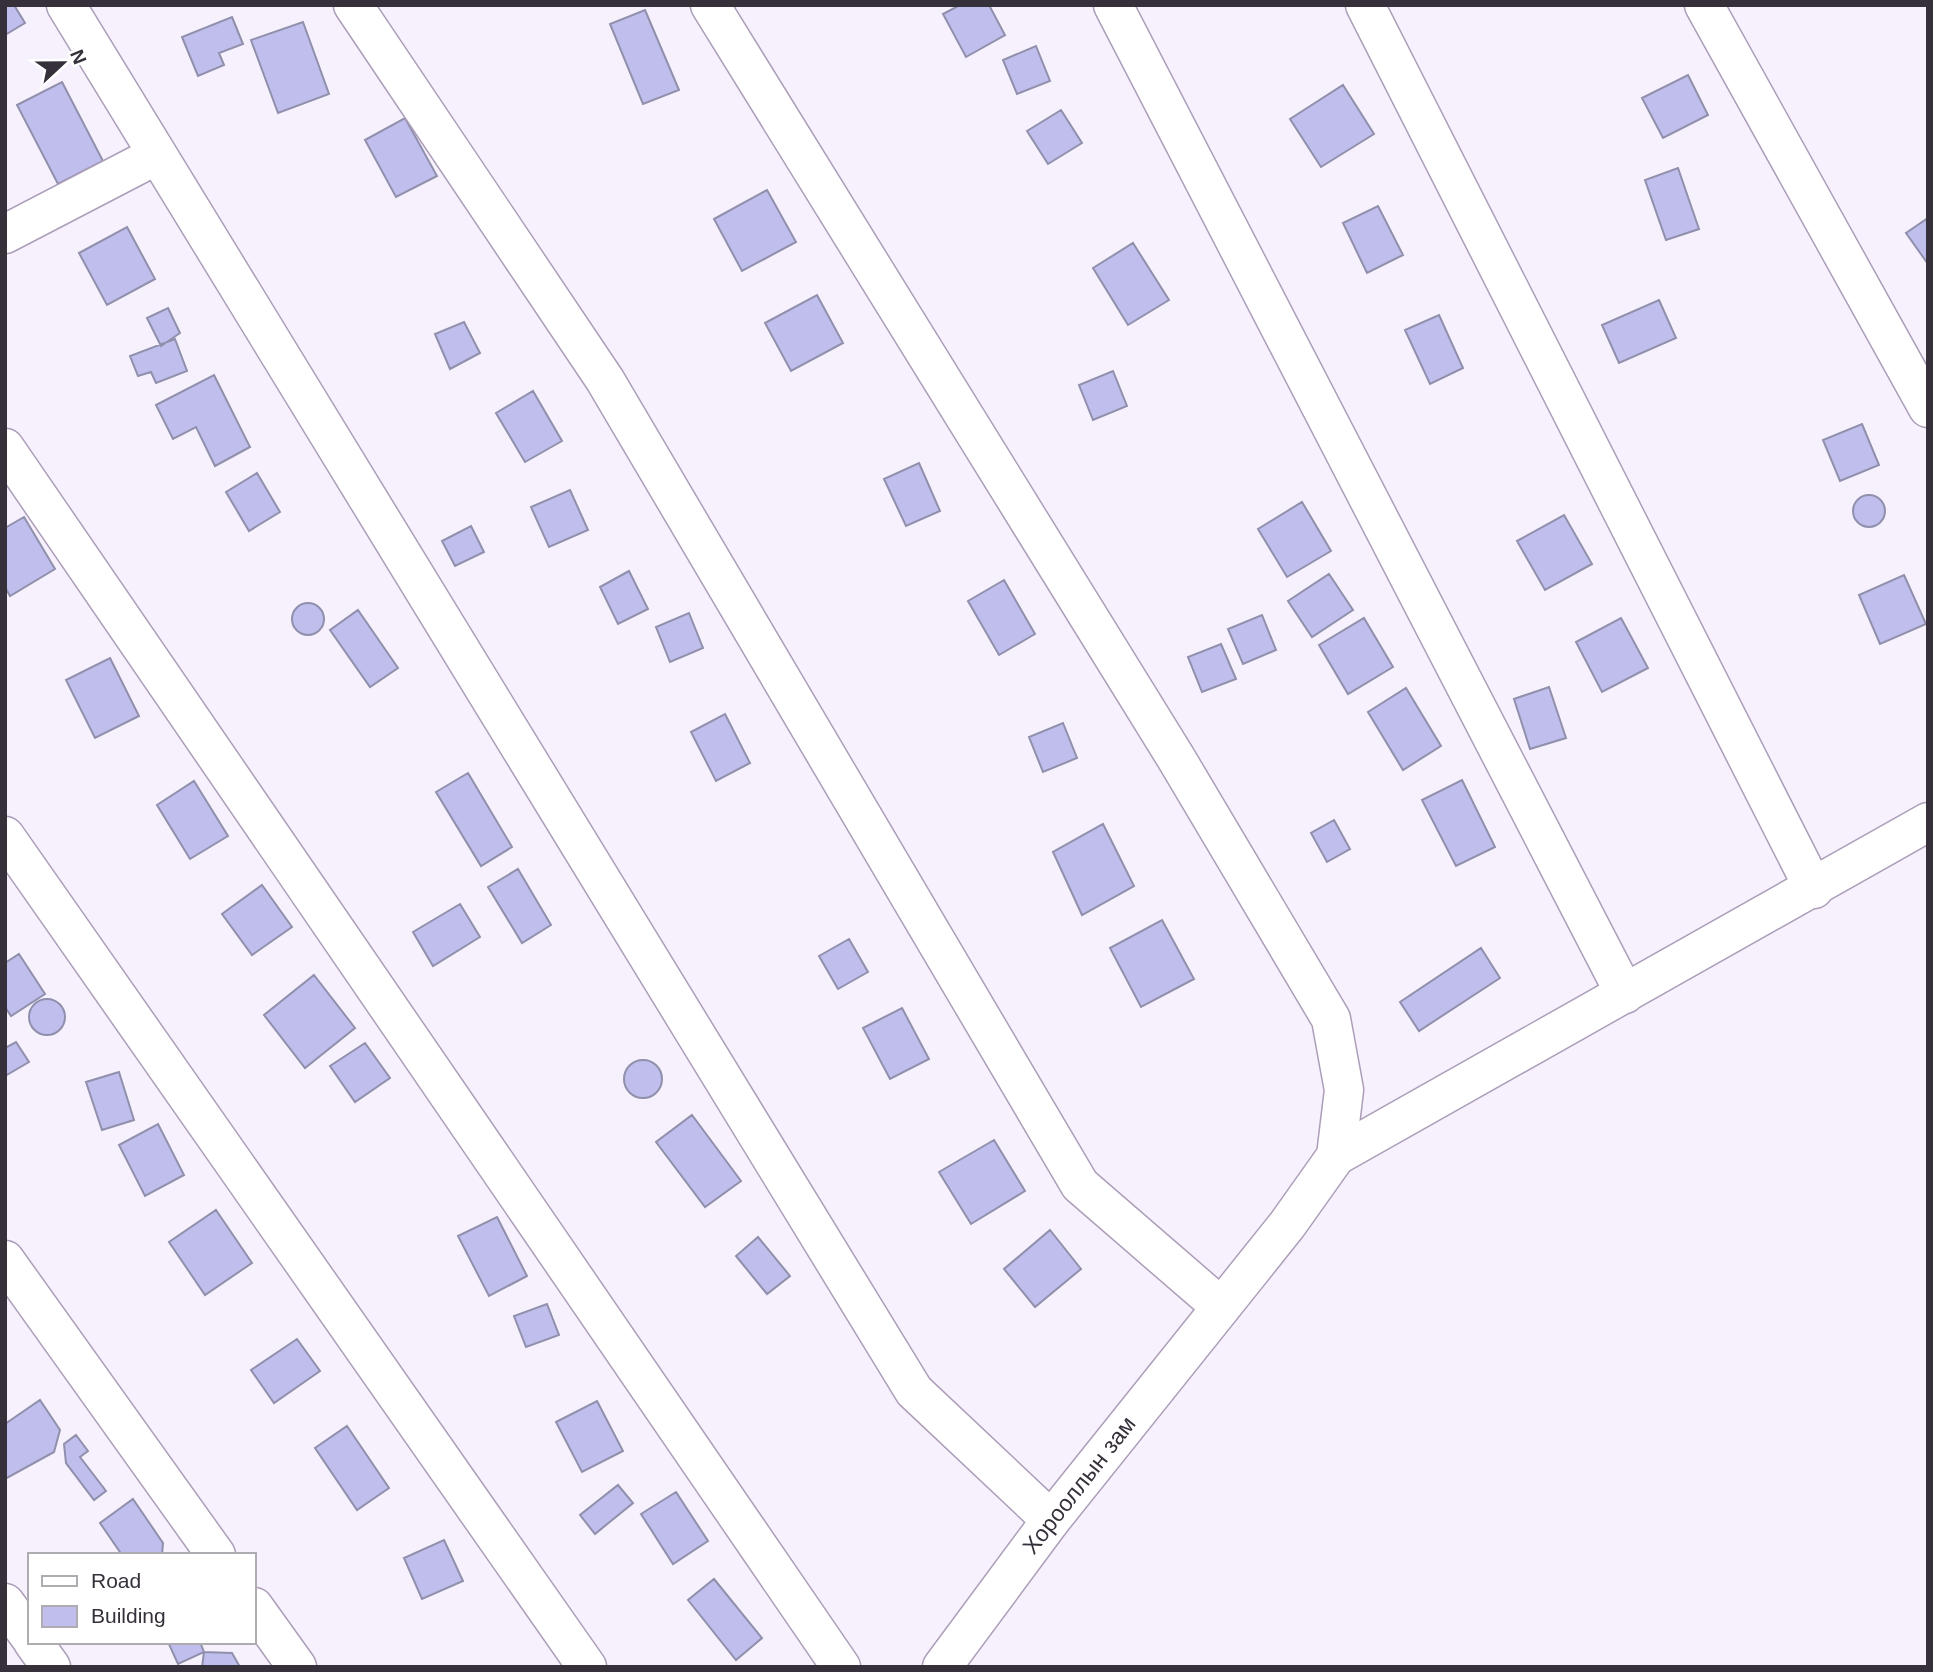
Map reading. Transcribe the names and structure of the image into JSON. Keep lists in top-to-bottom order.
{
  "streets": {
    "street": ["Хорооллын зам"]
  },
  "legend": ["Road", "Building"],
  "north": "right"
}
